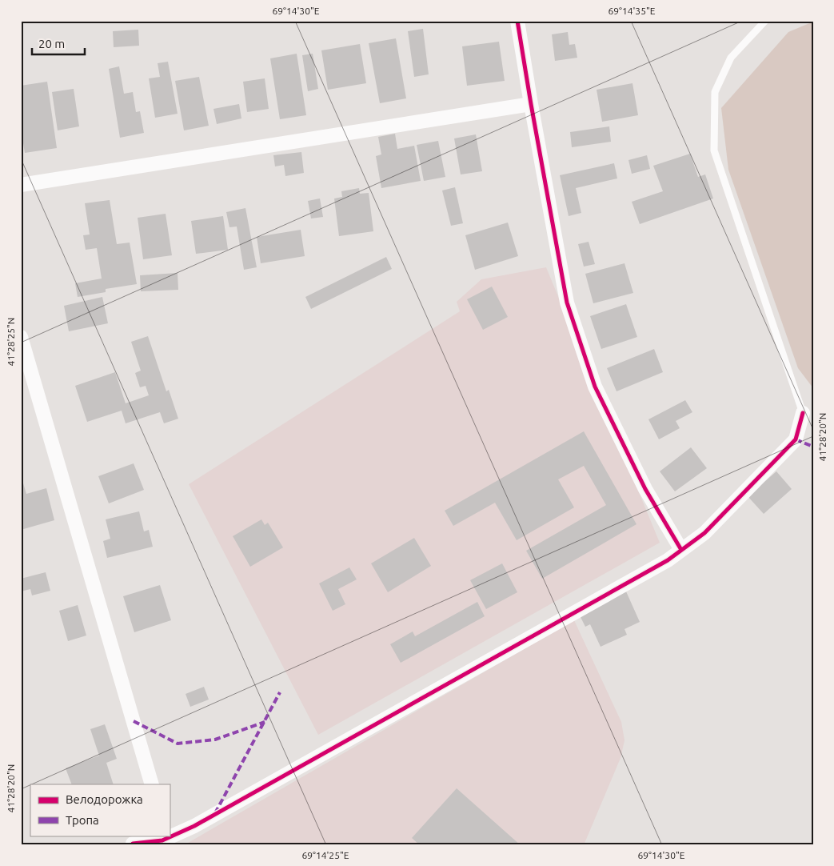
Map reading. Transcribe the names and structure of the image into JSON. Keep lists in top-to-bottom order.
{
  "legend": ["Велодорожка", "Тропа"],
  "scale_bar": "20 m",
  "coordinates": [
    "69°14'30\"E",
    "69°14'35\"E",
    "41°28'25\"N",
    "41°28'20\"N",
    "69°14'25\"E"
  ]
}
